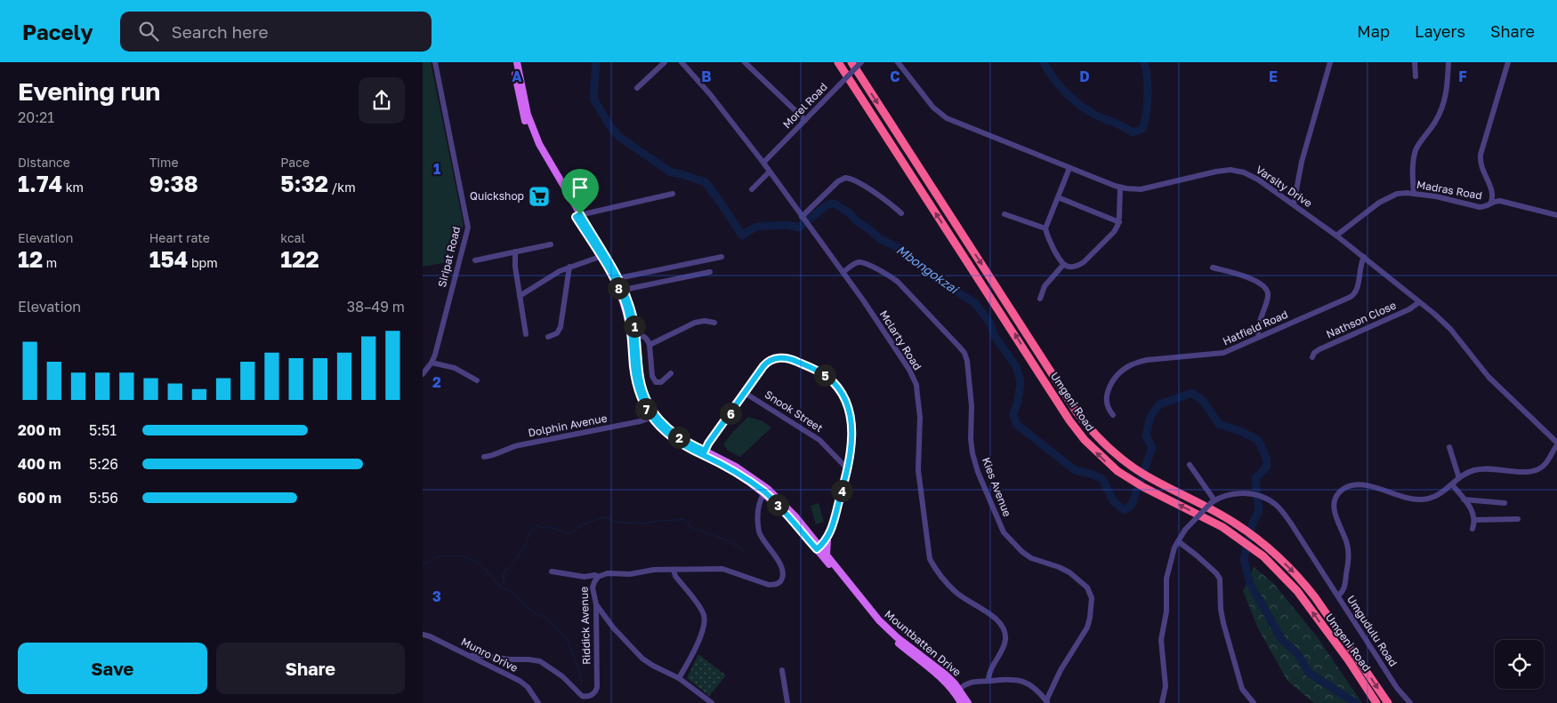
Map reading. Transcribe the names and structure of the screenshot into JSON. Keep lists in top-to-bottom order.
{
  "streets": {
    "highway": ["Umgeni Road"],
    "main road": ["Mountbatten Drive"],
    "street": [
      "Morel Road",
      "Varsity Drive",
      "Madras Road",
      "Siripat Road",
      "Nathson Close",
      "Hatfield Road",
      "Mclarty Road",
      "Snook Street",
      "Dolphin Avenue",
      "Kies Avenue",
      "Riddick Avenue",
      "Umgudulu Road",
      "Munro Drive"
    ]
  },
  "crossings": [
    ["Morel Road", "Mclarty Road"],
    ["Varsity Drive", "Madras Road"],
    ["Varsity Drive", "Nathson Close"],
    ["Varsity Drive", "Hatfield Road"],
    ["Varsity Drive", "Umgudulu Road"],
    ["Mclarty Road", "Kies Avenue"],
    ["Dolphin Avenue", "Mountbatten Drive"],
    ["Riddick Avenue", "Mountbatten Drive"],
    ["Riddick Avenue", "Munro Drive"]
  ],
  "water": ["Mbongokzai"],
  "places": {
    "supermarket": ["Quickshop"]
  },
  "page": {
    "header": "Pacely",
    "search": "Search here",
    "nav": ["Map", "Layers", "Share"],
    "heading": ["Evening run", "20:21"],
    "stats": [
      ["Distance", "1.74 km"],
      ["Time", "9:38"],
      ["Pace", "5:32 /km"],
      ["Elevation", "12 m"],
      ["Heart rate", "154 bpm"],
      ["kcal", "122"]
    ],
    "pins": [
      "8",
      "1",
      "5",
      "7",
      "6",
      "2",
      "4",
      "3"
    ],
    "chart": ["Elevation", "38–49 m"],
    "list": [
      {
        "name": "200 m",
        "note": "5:51"
      },
      {
        "name": "400 m",
        "note": "5:26"
      },
      {
        "name": "600 m",
        "note": "5:56"
      }
    ],
    "buttons": ["Save", "Share"]
  },
  "grid": {
    "columns": [
      "A",
      "B",
      "C",
      "D",
      "E",
      "F"
    ],
    "rows": ["1", "2", "3"]
  }
}
